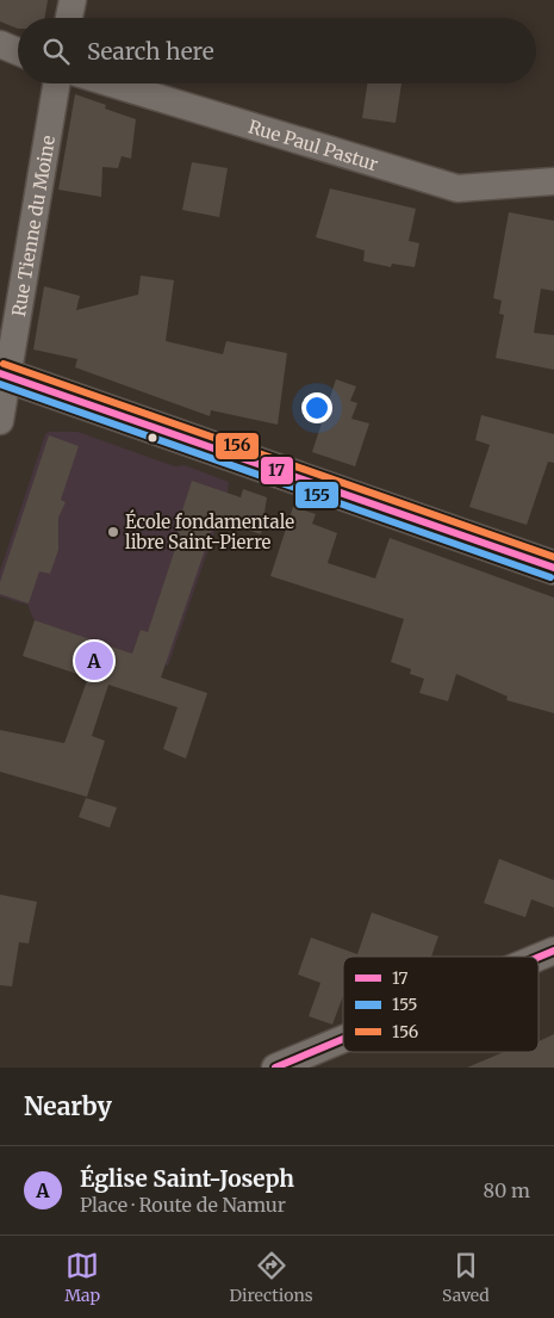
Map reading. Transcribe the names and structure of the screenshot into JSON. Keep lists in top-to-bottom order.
{
  "streets": {
    "street": ["Rue Paul Pastur", "Rue Tienne du Moine"]
  },
  "places": ["École fondamentale libre Saint-Pierre"],
  "lines": ["transit line 156", "transit line 17", "transit line 155"],
  "legend": ["17", "155", "156"],
  "page": {
    "search": "Search here",
    "pins": "A",
    "heading": "Nearby",
    "list": [
      {
        "mark": "A",
        "name": "Église Saint-Joseph",
        "note": "Place · Route de Namur",
        "value": "80 m"
      }
    ],
    "nav": ["Map", "Directions", "Saved"]
  }
}
